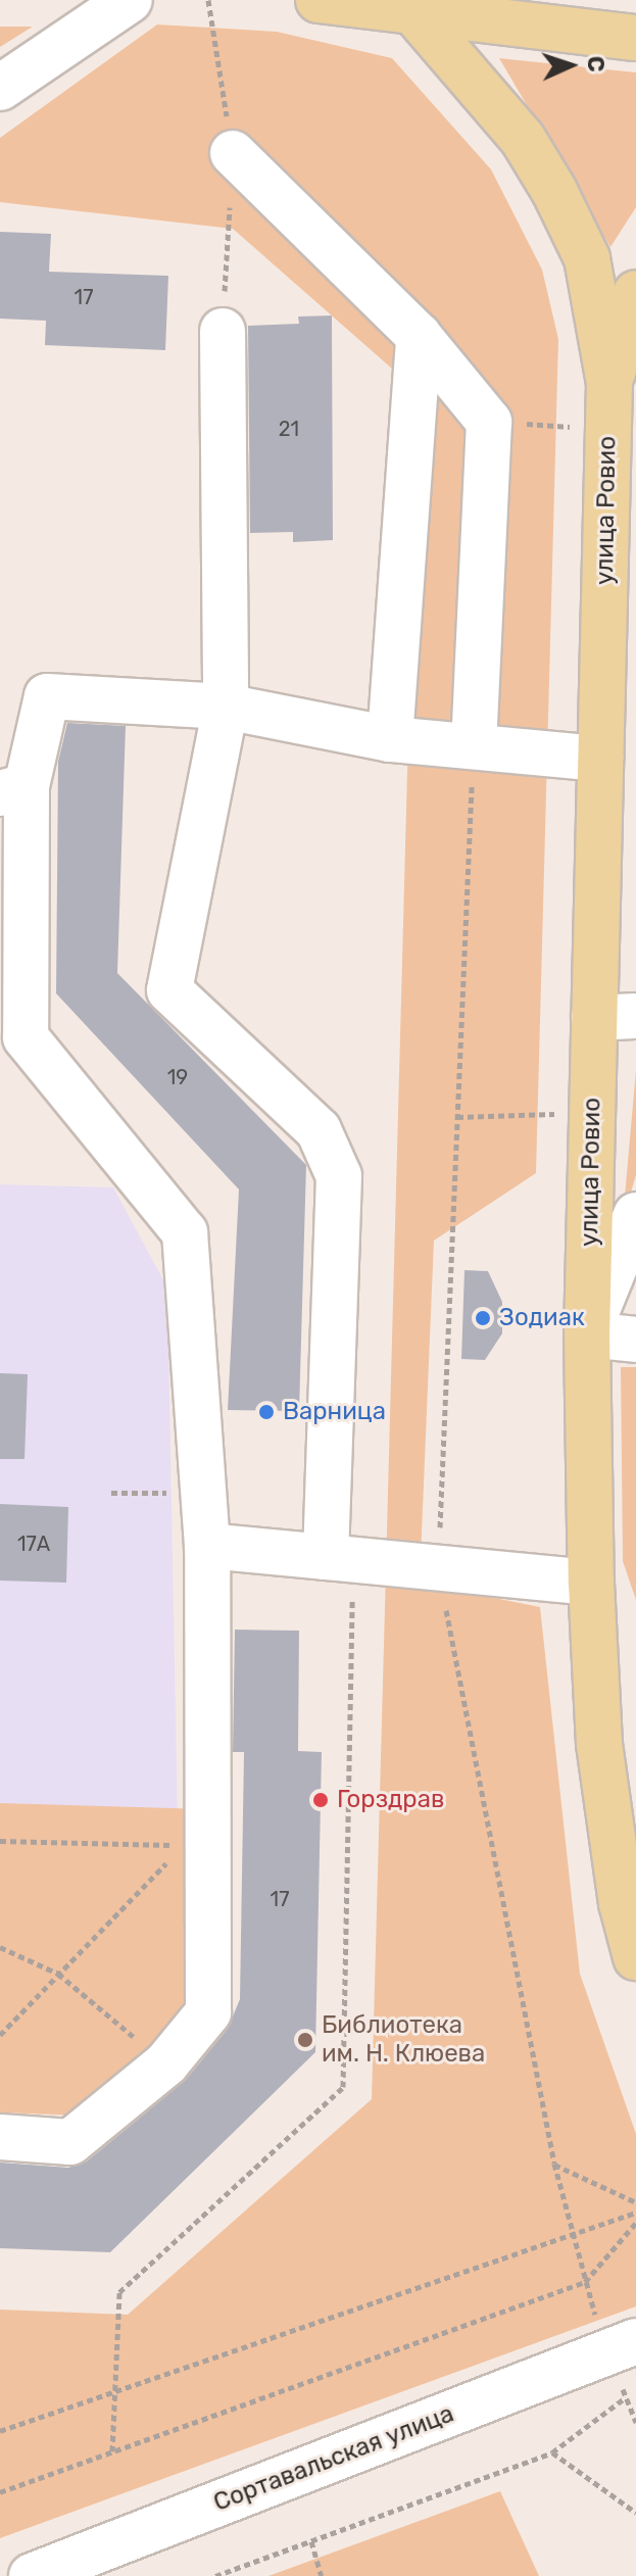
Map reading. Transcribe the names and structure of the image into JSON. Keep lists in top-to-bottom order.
{
  "streets": {
    "main road": ["улица Ровио"],
    "street": ["Сортавальская улица"]
  },
  "places": [
    "Зодиак",
    "Варница",
    "Горздрав",
    "Библиотека им. Н. Клюева"
  ],
  "house_numbers": [
    "17",
    "21",
    "19",
    "17А",
    "17"
  ],
  "north": "right"
}
